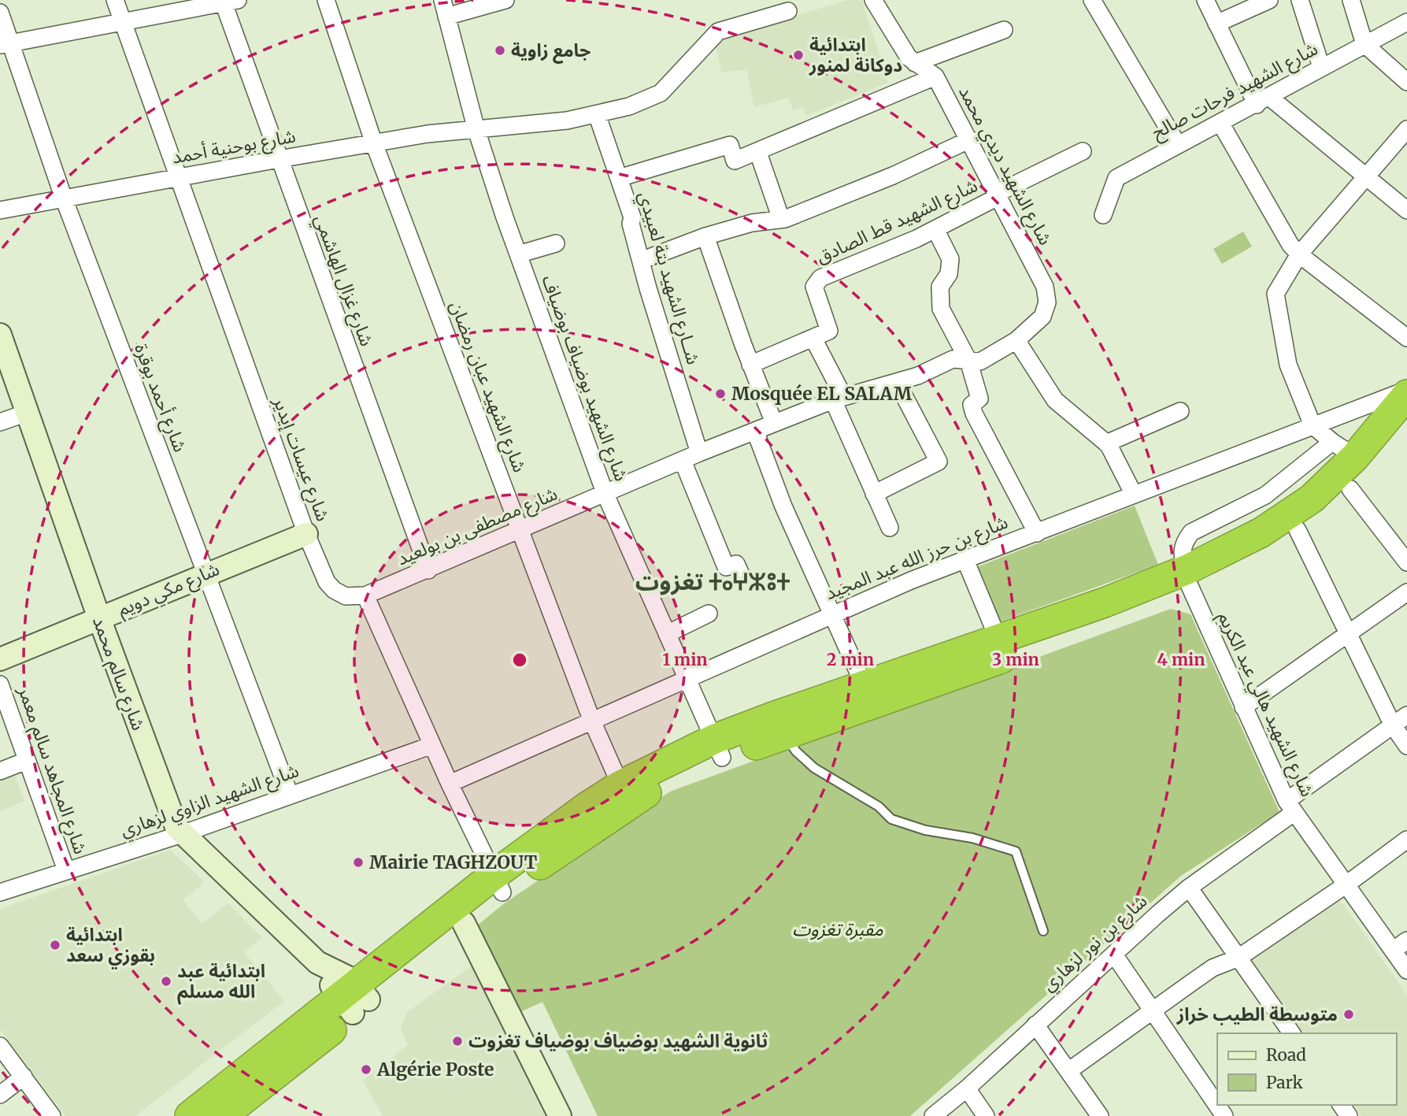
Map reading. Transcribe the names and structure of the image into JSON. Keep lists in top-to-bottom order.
{
  "streets": {
    "street": [
      "شارع الشهيد فرحات صالح",
      "شارع بوحنية أحمد",
      "شارع الشهيد ديدي محمد",
      "شارع الشهيد قط الصادق",
      "شــارع الشهيد بتة لعبيدي",
      "شارع غزال الهاشمي",
      "شارع الشهيد بوضياف بوضياف",
      "شارع الشهيد عبان رمضان",
      "شارع أحمد بوقرة",
      "شارع عيسات إيدير",
      "شارع مصطفى بن بولعيد",
      "شارع بن حرز الله عبد المجيد",
      "شارع مكي دويم",
      "شارع سالم محمد",
      "شارع الشهيد هالي عبد الكريم",
      "شارع المجاهد سالم معمر",
      "شارع الشهيد الزاوي لزهاري",
      "شارع بن نور لزهاري"
    ]
  },
  "crossings": [
    ["شارع بوحنية أحمد", "شــارع الشهيد بتة لعبيدي"],
    ["شارع بوحنية أحمد", "شارع غزال الهاشمي"],
    ["شارع بوحنية أحمد", "شارع الشهيد بوضياف بوضياف"],
    ["شارع بوحنية أحمد", "شارع الشهيد عبان رمضان"],
    ["شارع بوحنية أحمد", "شارع أحمد بوقرة"],
    ["شارع بوحنية أحمد", "شارع عيسات إيدير"],
    ["شارع الشهيد ديدي محمد", "شارع الشهيد قط الصادق"],
    ["شارع الشهيد ديدي محمد", "شارع مصطفى بن بولعيد"],
    ["شــارع الشهيد بتة لعبيدي", "شارع مصطفى بن بولعيد"],
    ["شارع غزال الهاشمي", "شارع مصطفى بن بولعيد"],
    ["شارع الشهيد بوضياف بوضياف", "شارع مصطفى بن بولعيد"],
    ["شارع الشهيد بوضياف بوضياف", "شارع بن حرز الله عبد المجيد"],
    ["شارع الشهيد عبان رمضان", "شارع مصطفى بن بولعيد"],
    ["شارع الشهيد عبان رمضان", "شارع بن حرز الله عبد المجيد"],
    ["شارع أحمد بوقرة", "شارع مكي دويم"],
    ["شارع أحمد بوقرة", "شارع الشهيد الزاوي لزهاري"],
    ["شارع عيسات إيدير", "شارع مصطفى بن بولعيد"],
    ["شارع عيسات إيدير", "شارع مكي دويم"],
    ["شارع مكي دويم", "شارع سالم محمد"],
    ["شارع سالم محمد", "شارع الشهيد الزاوي لزهاري"],
    ["شارع الشهيد هالي عبد الكريم", "شارع بن نور لزهاري"],
    ["شارع المجاهد سالم معمر", "شارع الشهيد الزاوي لزهاري"]
  ],
  "districts": ["تغزوت ⵜⴰⵖⵣⵓⵜ"],
  "parks": ["مقبرة تغزوت"],
  "places": [
    "جامع زاوية",
    "ابتدائية دوكانة لمنور",
    "Mosquée EL SALAM",
    "Mairie TAGHZOUT",
    "ابتدائية بقوزي سعد",
    "ابتدائية عبد الله مسلم",
    "متوسطة الطيب خراز",
    "ثانوية الشهيد بوضياف بوضياف تغزوت",
    "Algérie Poste"
  ],
  "legend": ["Road", "Park"],
  "rings": [
    "1 min",
    "2 min",
    "3 min",
    "4 min"
  ]
}
